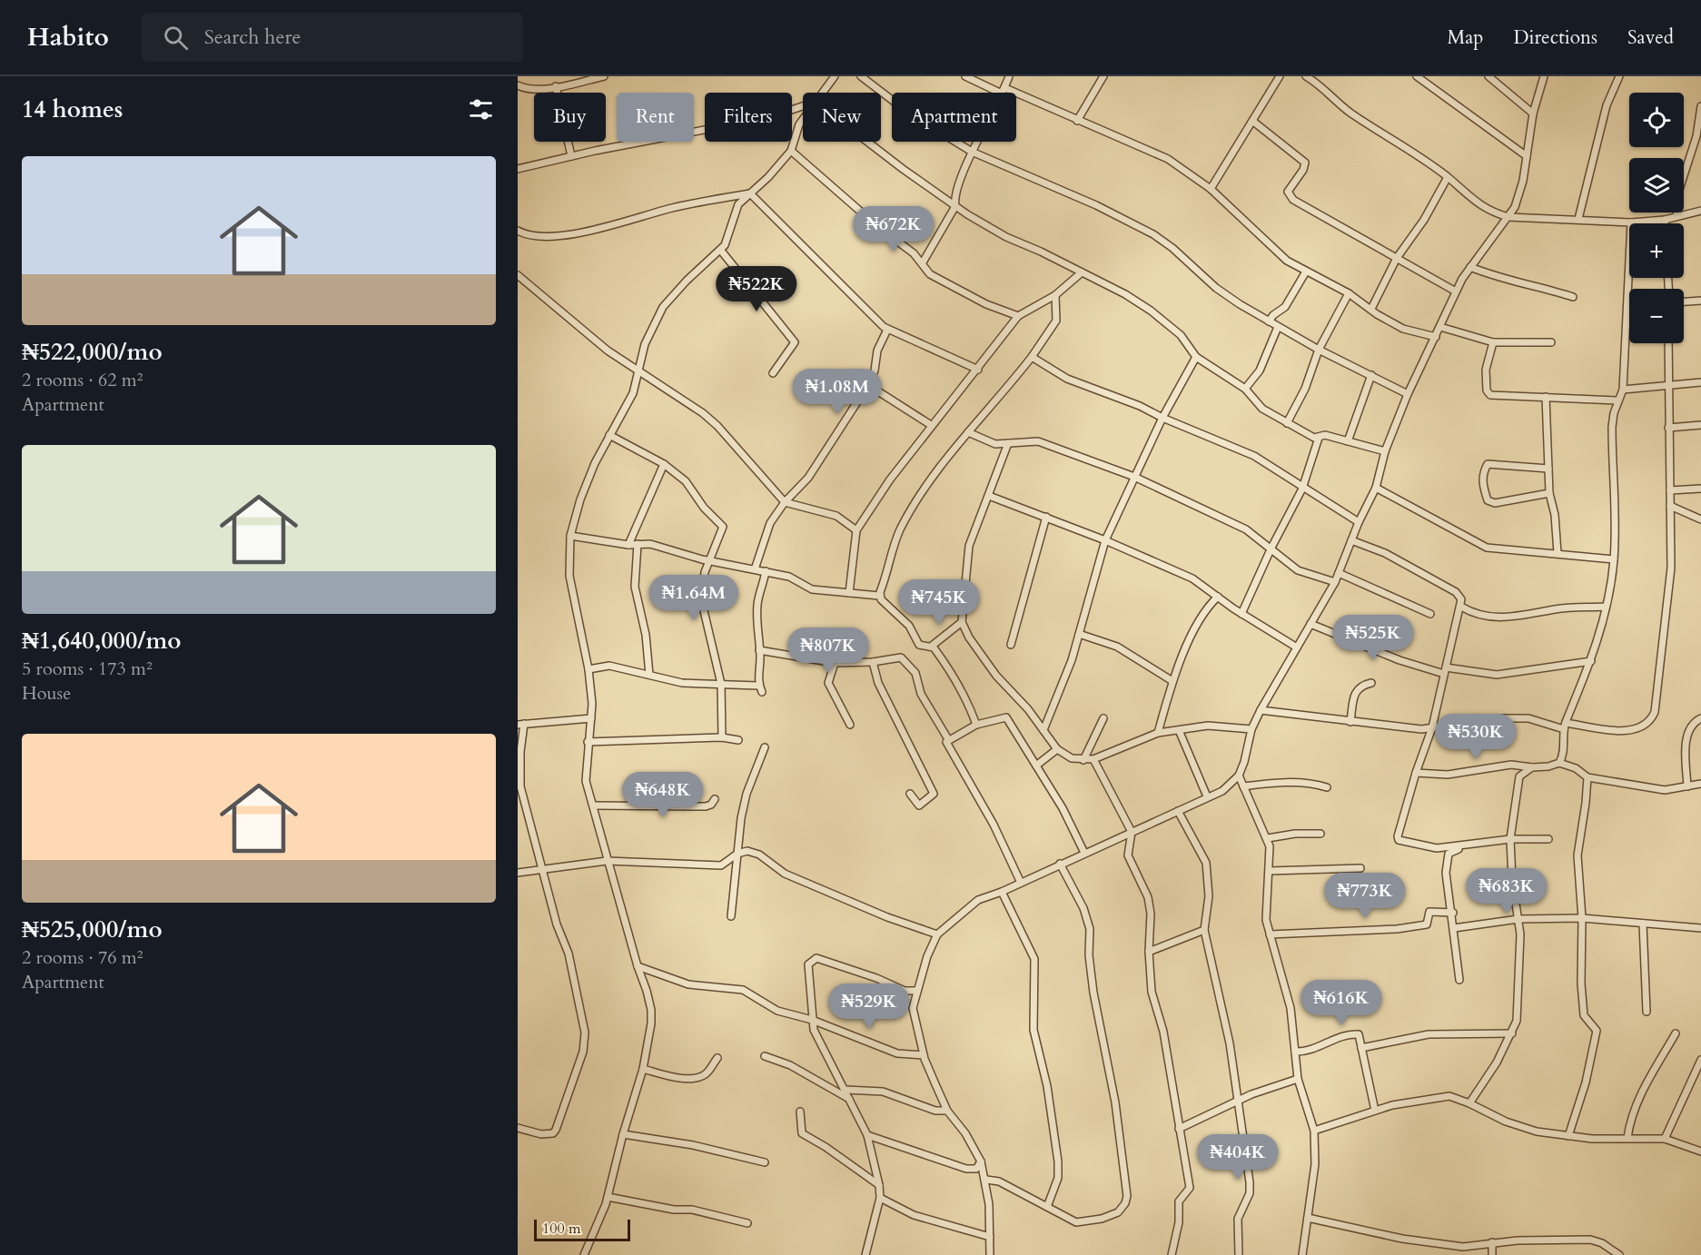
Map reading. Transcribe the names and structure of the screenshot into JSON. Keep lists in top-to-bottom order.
{
  "scale_bar": "100 m",
  "page": {
    "header": "Habito",
    "search": "Search here",
    "nav": ["Map", "Directions", "Saved"],
    "heading": "14 homes",
    "map_buttons": ["+", "−"],
    "chip": [
      "Buy",
      "Rent",
      "Filters",
      "New",
      "Apartment"
    ],
    "list": [
      {
        "name": "₦522,000/mo",
        "note": "2 rooms · 62 m² · Apartment"
      },
      {
        "name": "₦1,640,000/mo",
        "note": "5 rooms · 173 m² · House"
      },
      {
        "name": "₦525,000/mo",
        "note": "2 rooms · 76 m² · Apartment"
      }
    ],
    "price": [
      "₦672K",
      "₦522K",
      "₦1.08M",
      "₦1.64M",
      "₦745K",
      "₦525K",
      "₦807K",
      "₦530K",
      "₦648K",
      "₦683K",
      "₦773K",
      "₦616K",
      "₦529K",
      "₦404K"
    ],
    "scale": "100 m"
  }
}
